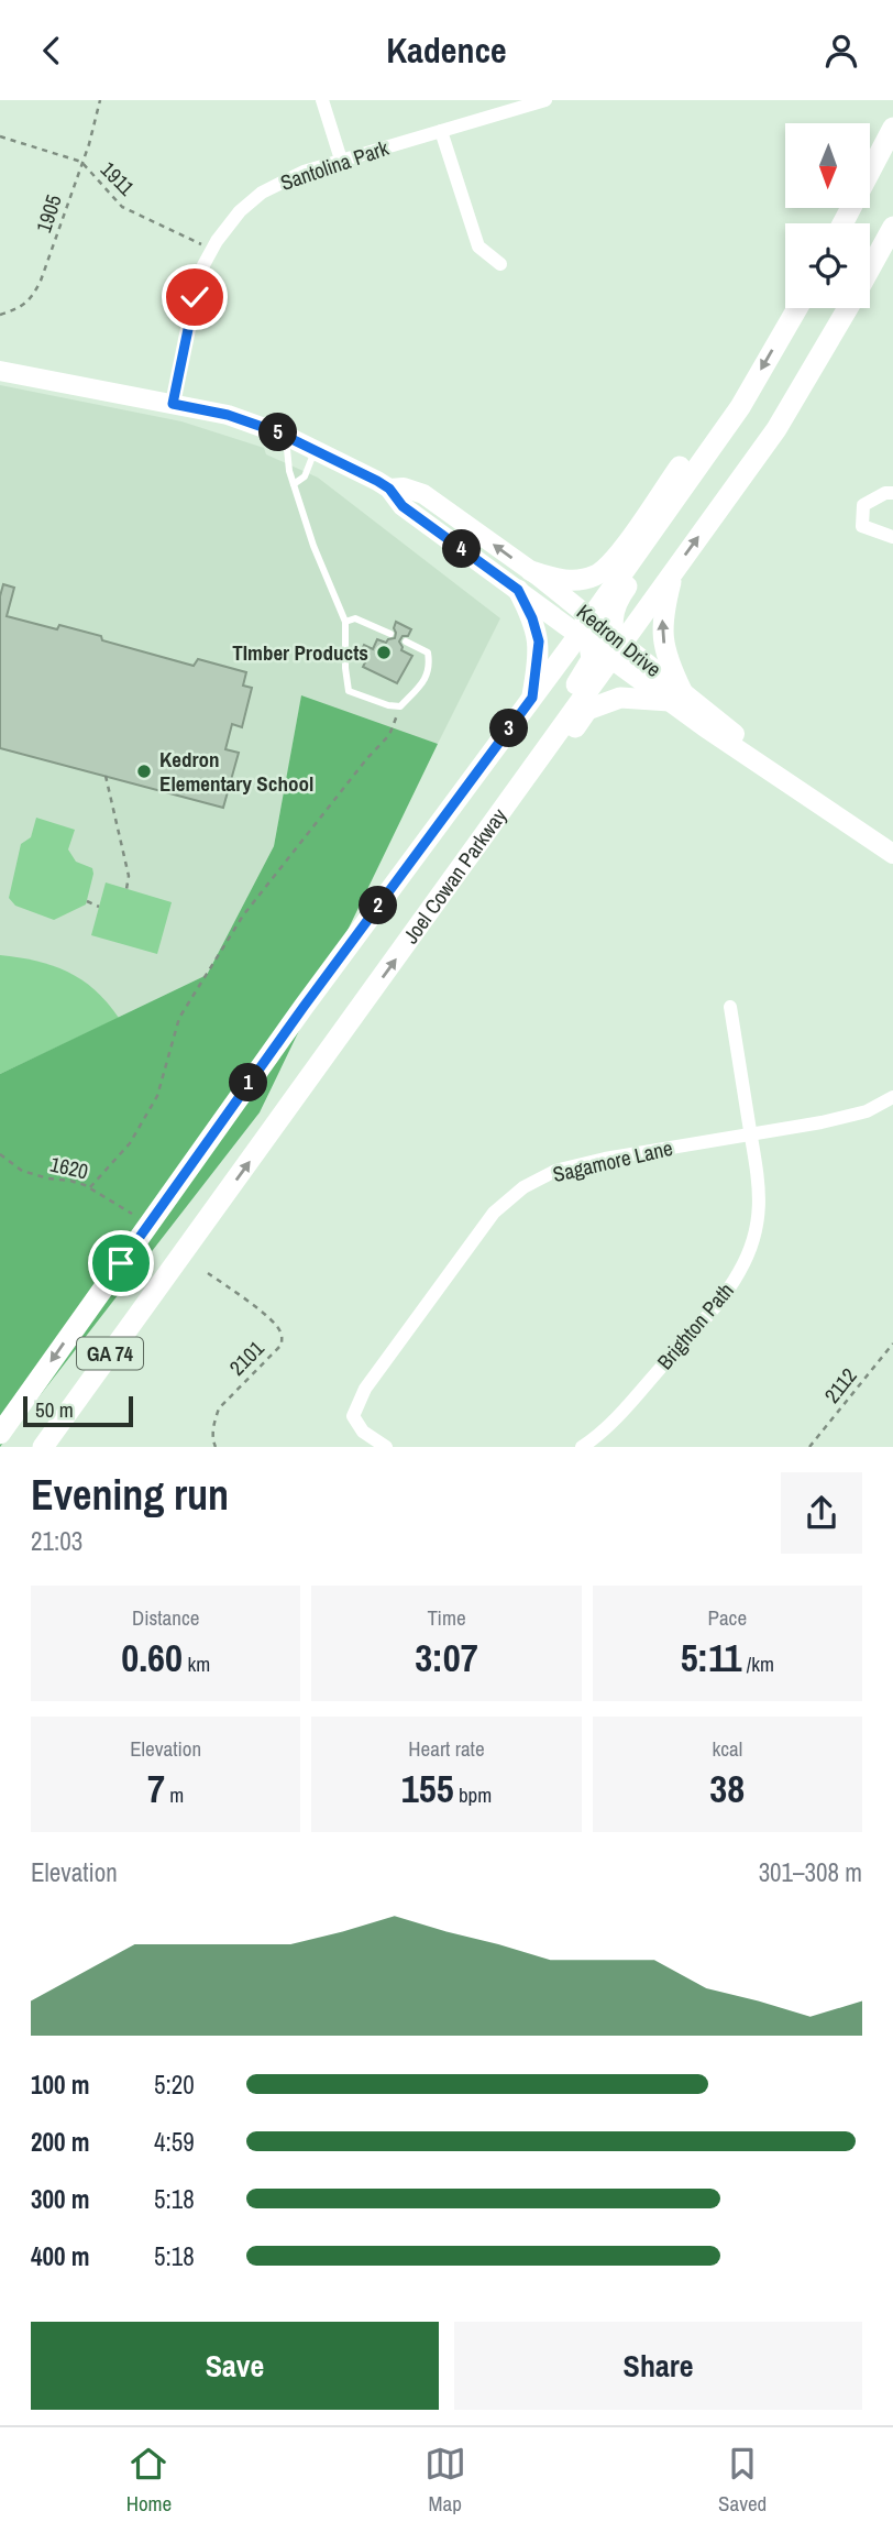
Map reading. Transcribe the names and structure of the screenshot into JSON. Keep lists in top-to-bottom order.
{
  "streets": {
    "main road": ["Joel Cowan Parkway", "GA 74"],
    "street": [
      "Santolina Park",
      "Kedron Drive",
      "Sagamore Lane",
      "Brighton Path"
    ],
    "path": [
      "1911",
      "1905",
      "1620",
      "2101",
      "2112"
    ]
  },
  "crossings": [
    ["Santolina Park", "1911"],
    ["Santolina Park", "Kedron Drive"],
    ["1911", "1905"],
    ["Kedron Drive", "Joel Cowan Parkway"],
    ["Sagamore Lane", "Brighton Path"]
  ],
  "places": ["TImber Products", "Kedron Elementary School"],
  "scale_bar": "50 m",
  "north": "bottom",
  "page": {
    "header": "Kadence",
    "pins": [
      "5",
      "4",
      "3",
      "2",
      "1"
    ],
    "scale": "50 m",
    "heading": ["Evening run", "21:03"],
    "stats": [
      ["Distance", "0.60 km"],
      ["Time", "3:07"],
      ["Pace", "5:11 /km"],
      ["Elevation", "7 m"],
      ["Heart rate", "155 bpm"],
      ["kcal", "38"]
    ],
    "chart": ["Elevation", "301–308 m"],
    "list": [
      {
        "name": "100 m",
        "note": "5:20"
      },
      {
        "name": "200 m",
        "note": "4:59"
      },
      {
        "name": "300 m",
        "note": "5:18"
      },
      {
        "name": "400 m",
        "note": "5:18"
      }
    ],
    "buttons": ["Save", "Share"],
    "tabs": ["Home", "Map", "Saved"]
  }
}
